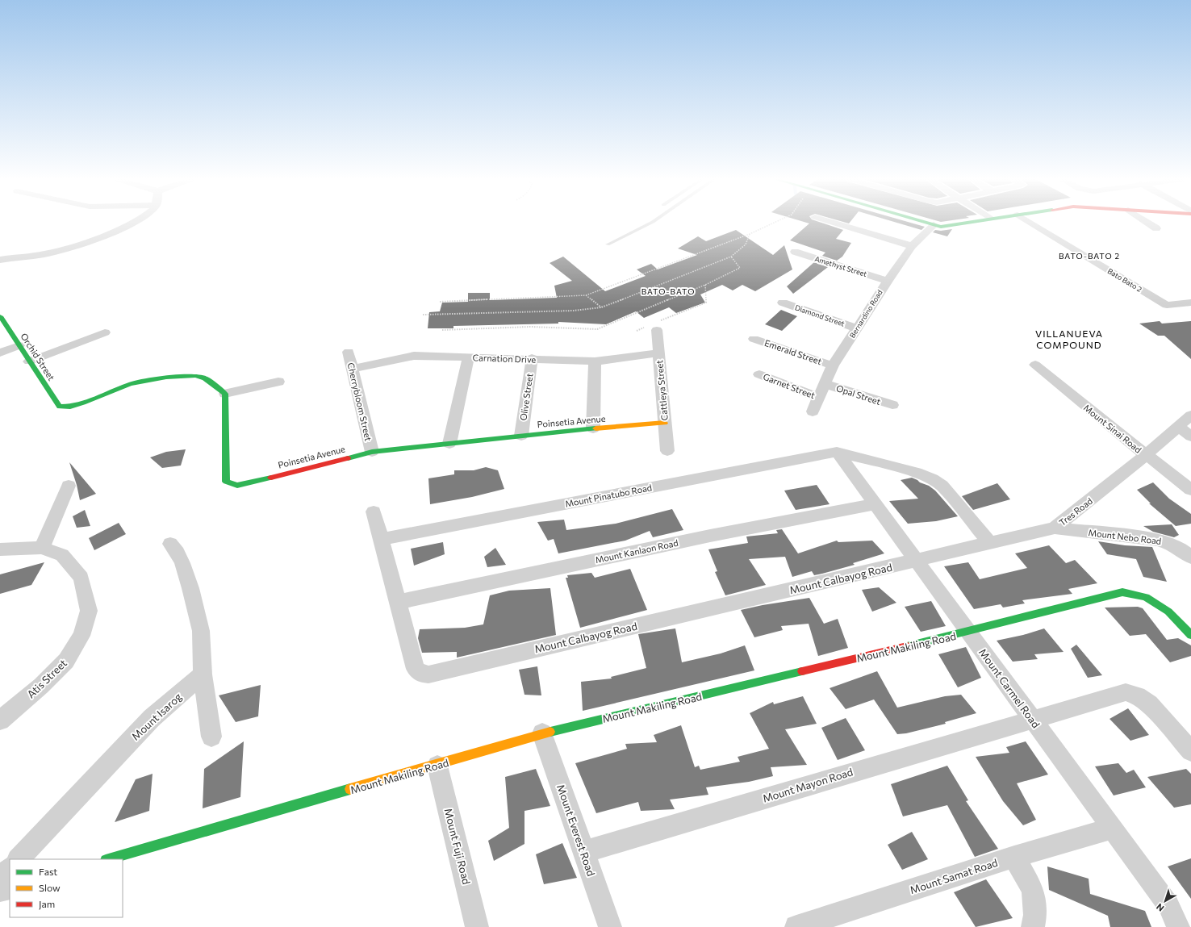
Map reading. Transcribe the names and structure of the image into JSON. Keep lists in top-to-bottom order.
{
  "streets": {
    "street": [
      "Amethyst Street",
      "Bato Bato 2",
      "Bernardino Road",
      "Diamond Street",
      "Emerald Street",
      "Orchid Street",
      "Carnation Drive",
      "Garnet Street",
      "Cattleya Street",
      "Opal Street",
      "Olive Street",
      "Cherrybloom Street",
      "Poinsetia Avenue",
      "Mount Sinai Road",
      "Mount Pinatubo Road",
      "Tres Road",
      "Mount Nebo Road",
      "Mount Kanlaon Road",
      "Mount Calbayog Road",
      "Mount Makiling Road",
      "Atis Street",
      "Mount Carmel Road",
      "Mount Isarog",
      "Mount Mayon Road",
      "Mount Everest Road",
      "Mount Fuji Road",
      "Mount Samat Road"
    ]
  },
  "crossings": [
    ["Amethyst Street", "Bernardino Road"],
    ["Bernardino Road", "Diamond Street"],
    ["Bernardino Road", "Emerald Street"],
    ["Bernardino Road", "Garnet Street"],
    ["Bernardino Road", "Opal Street"],
    ["Orchid Street", "Poinsetia Avenue"],
    ["Carnation Drive", "Cattleya Street"],
    ["Carnation Drive", "Olive Street"],
    ["Carnation Drive", "Cherrybloom Street"],
    ["Cattleya Street", "Poinsetia Avenue"],
    ["Olive Street", "Poinsetia Avenue"],
    ["Cherrybloom Street", "Poinsetia Avenue"],
    ["Mount Sinai Road", "Tres Road"],
    ["Mount Pinatubo Road", "Mount Calbayog Road"],
    ["Mount Pinatubo Road", "Mount Carmel Road"],
    ["Tres Road", "Mount Nebo Road"],
    ["Tres Road", "Mount Calbayog Road"],
    ["Tres Road", "Mount Carmel Road"],
    ["Mount Kanlaon Road", "Mount Calbayog Road"],
    ["Mount Kanlaon Road", "Mount Carmel Road"],
    ["Mount Calbayog Road", "Mount Carmel Road"],
    ["Mount Makiling Road", "Mount Carmel Road"],
    ["Mount Makiling Road", "Mount Everest Road"],
    ["Mount Makiling Road", "Mount Fuji Road"],
    ["Mount Carmel Road", "Mount Mayon Road"],
    ["Mount Carmel Road", "Mount Samat Road"],
    ["Mount Mayon Road", "Mount Everest Road"]
  ],
  "districts": ["BATO-BATO 2", "BATO-BATO", "VILLANUEVA COMPOUND"],
  "legend": ["Fast", "Slow", "Jam"],
  "north": "bottom left"
}
